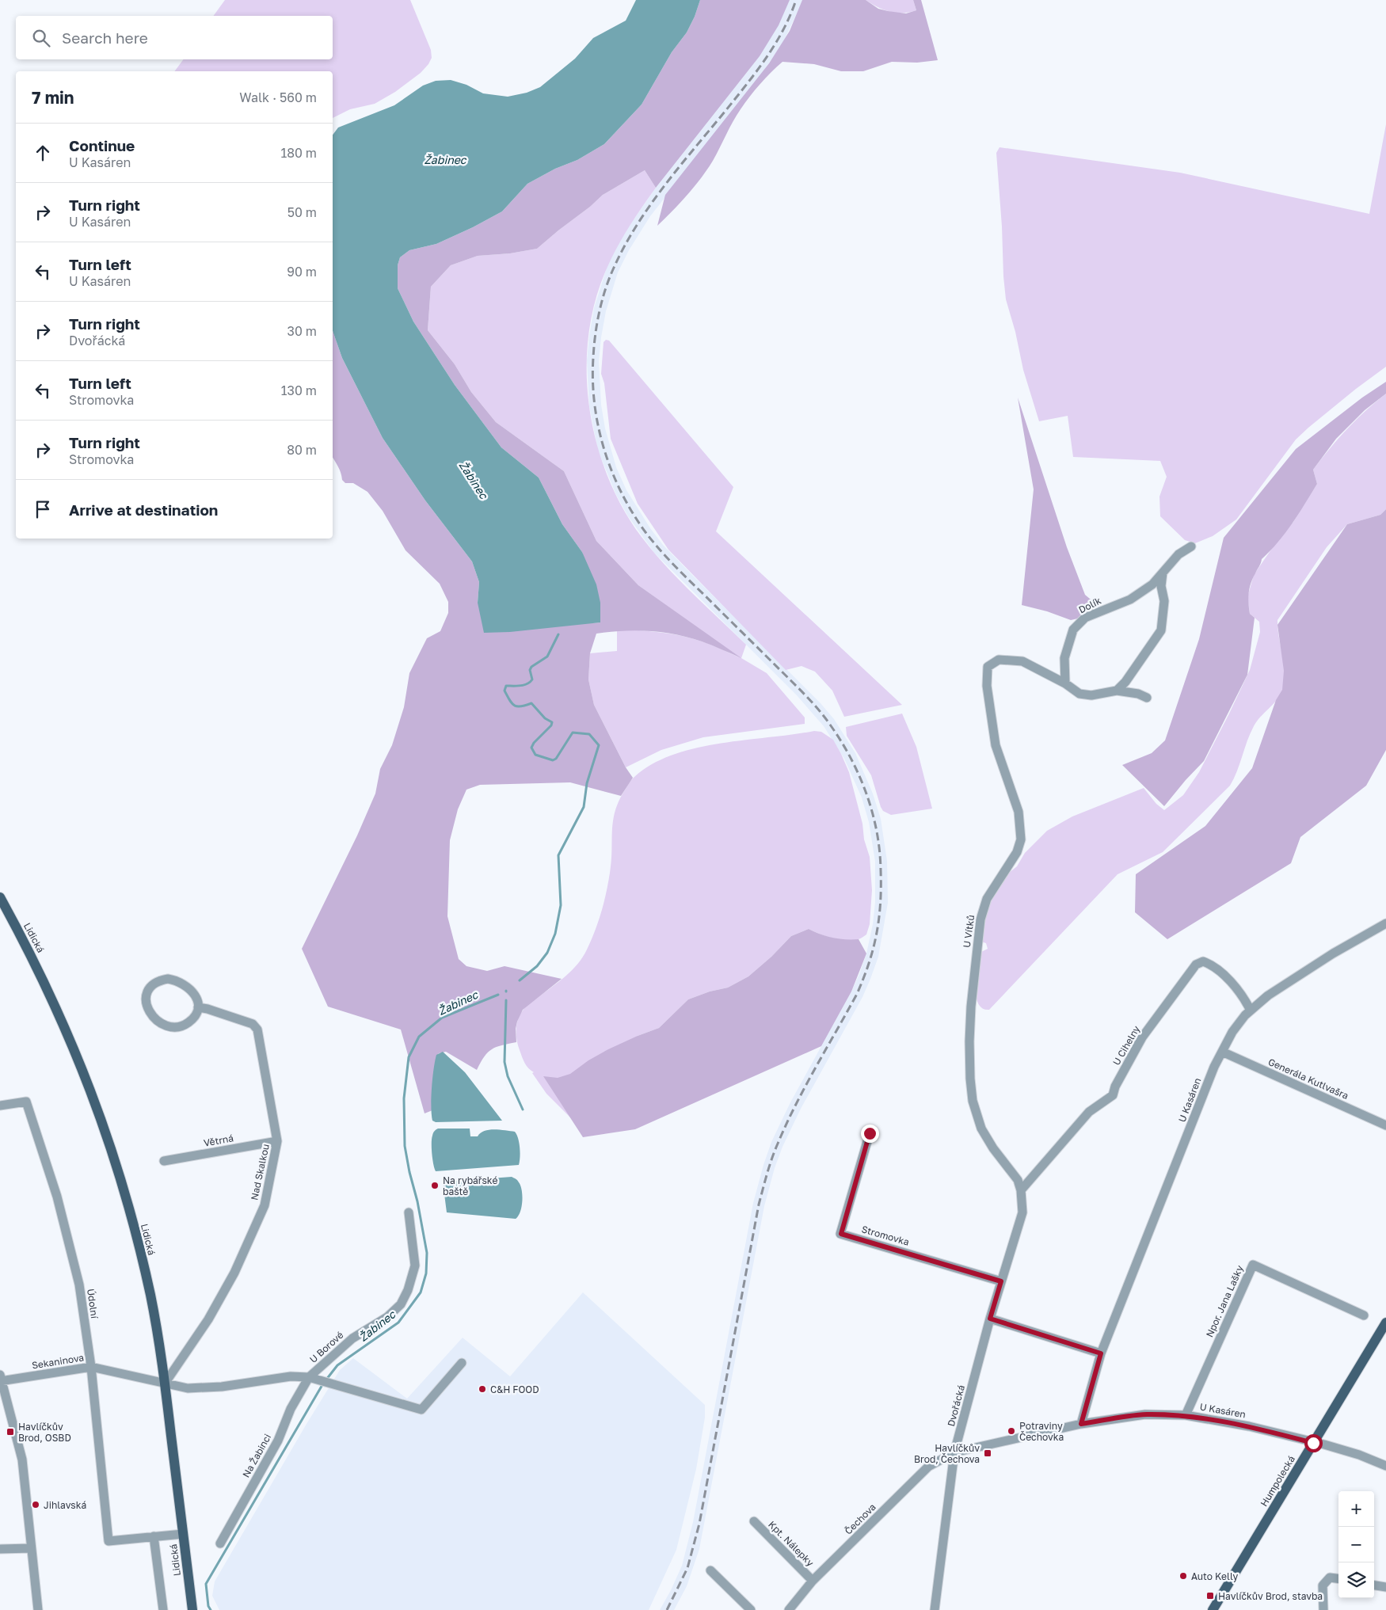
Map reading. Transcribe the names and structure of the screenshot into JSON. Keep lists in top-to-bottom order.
{
  "streets": {
    "main road": ["Lidická", "Humpolecká"],
    "street": [
      "Dolík",
      "U Vítků",
      "U Cihelny",
      "Generála Kutlvašra",
      "U Kasáren",
      "Větrná",
      "Nad Skalkou",
      "Stromovka",
      "Npor. Jana Lašky",
      "Údolní",
      "U Borové",
      "Sekaninova",
      "Dvořácká",
      "Na Žabinci",
      "Čechova",
      "Kpt. Nálepky"
    ]
  },
  "crossings": [
    ["Dolík", "U Vítků"],
    ["U Vítků", "U Cihelny"],
    ["U Vítků", "Dvořácká"],
    ["Lidická", "Nad Skalkou"],
    ["Lidická", "U Borové"],
    ["Lidická", "Sekaninova"],
    ["U Cihelny", "U Kasáren"],
    ["Generála Kutlvašra", "U Kasáren"],
    ["U Kasáren", "Npor. Jana Lašky"],
    ["U Kasáren", "Dvořácká"],
    ["U Kasáren", "Humpolecká"],
    ["U Kasáren", "Čechova"],
    ["Větrná", "Nad Skalkou"],
    ["Nad Skalkou", "U Borové"],
    ["Nad Skalkou", "Sekaninova"],
    ["Stromovka", "Dvořácká"],
    ["Údolní", "Sekaninova"],
    ["U Borové", "Sekaninova"],
    ["U Borové", "Na Žabinci"],
    ["Dvořácká", "Čechova"],
    ["Čechova", "Kpt. Nálepky"]
  ],
  "water": ["Žabinec"],
  "places": {
    "other": [
      "Na rybářské baště",
      "C&H FOOD",
      "Potraviny Čechovka",
      "Jihlavská",
      "Auto Kelly"
    ],
    "transit": ["Havlíčkův Brod, OSBD", "Havlíčkův Brod, Čechova", "Havlíčkův Brod, stavba"]
  },
  "page": {
    "search": "Search here",
    "heading": ["7 min", "Walk · 560 m"],
    "list": [
      ["Continue", "U Kasáren", "180 m"],
      ["Turn right", "U Kasáren", "50 m"],
      ["Turn left", "U Kasáren", "90 m"],
      ["Turn right", "Dvořácká", "30 m"],
      ["Turn left", "Stromovka", "130 m"],
      ["Turn right", "Stromovka", "80 m"],
      "Arrive at destination"
    ],
    "map_buttons": ["+", "−"]
  }
}
